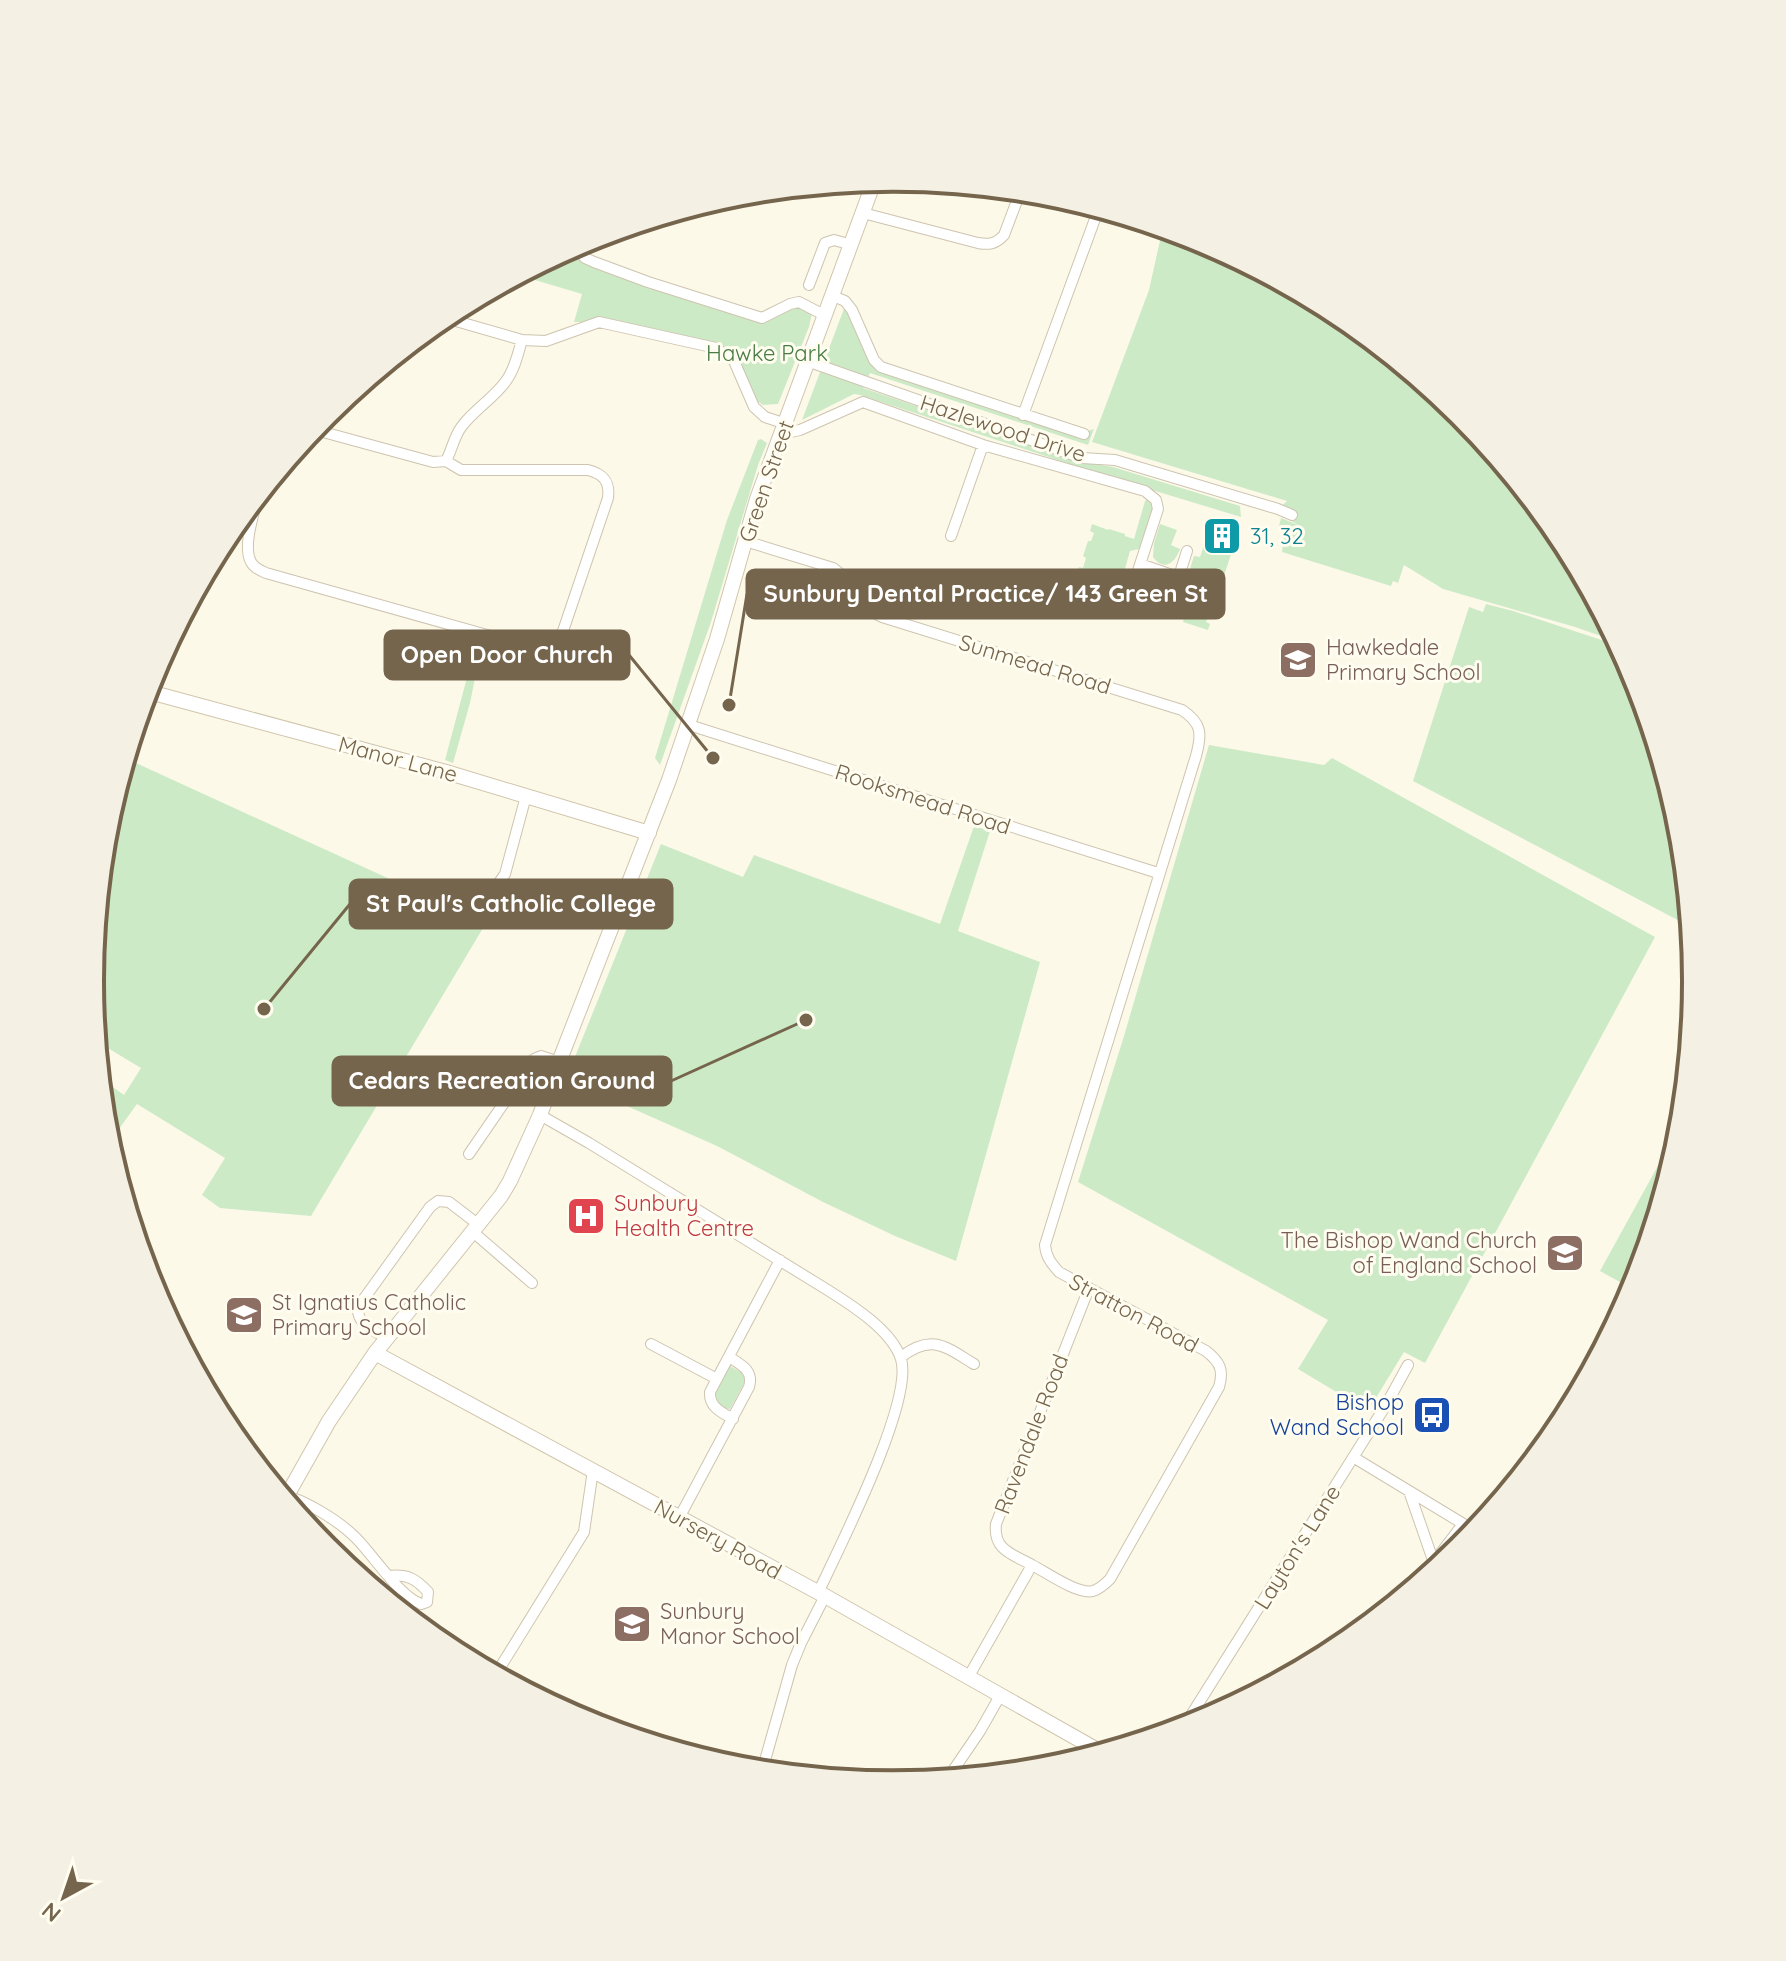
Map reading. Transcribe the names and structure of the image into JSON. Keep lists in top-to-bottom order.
{
  "streets": {
    "street": [
      "Hazlewood Drive",
      "Green Street",
      "Sunmead Road",
      "Manor Lane",
      "Rooksmead Road",
      "Stratton Road",
      "Ravendale Road",
      "Nursery Road",
      "Layton's Lane"
    ]
  },
  "crossings": [
    ["Hazlewood Drive", "Green Street"],
    ["Green Street", "Sunmead Road"],
    ["Green Street", "Manor Lane"],
    ["Green Street", "Rooksmead Road"],
    ["Green Street", "Nursery Road"],
    ["Sunmead Road", "Stratton Road"],
    ["Rooksmead Road", "Stratton Road"],
    ["Stratton Road", "Ravendale Road"]
  ],
  "parks": ["Hawke Park"],
  "places": {
    "building": ["31, 32"],
    "school or university": [
      "Hawkedale Primary School",
      "The Bishop Wand Church of England School",
      "St Ignatius Catholic Primary School",
      "Sunbury Manor School"
    ],
    "other": [
      "Sunbury Dental Practice/ 143 Green St",
      "Open Door Church",
      "St Paul's Catholic College",
      "Cedars Recreation Ground"
    ],
    "hospital": ["Sunbury Health Centre"],
    "bus stop": ["Bishop Wand School"]
  },
  "north": "bottom left"
}
